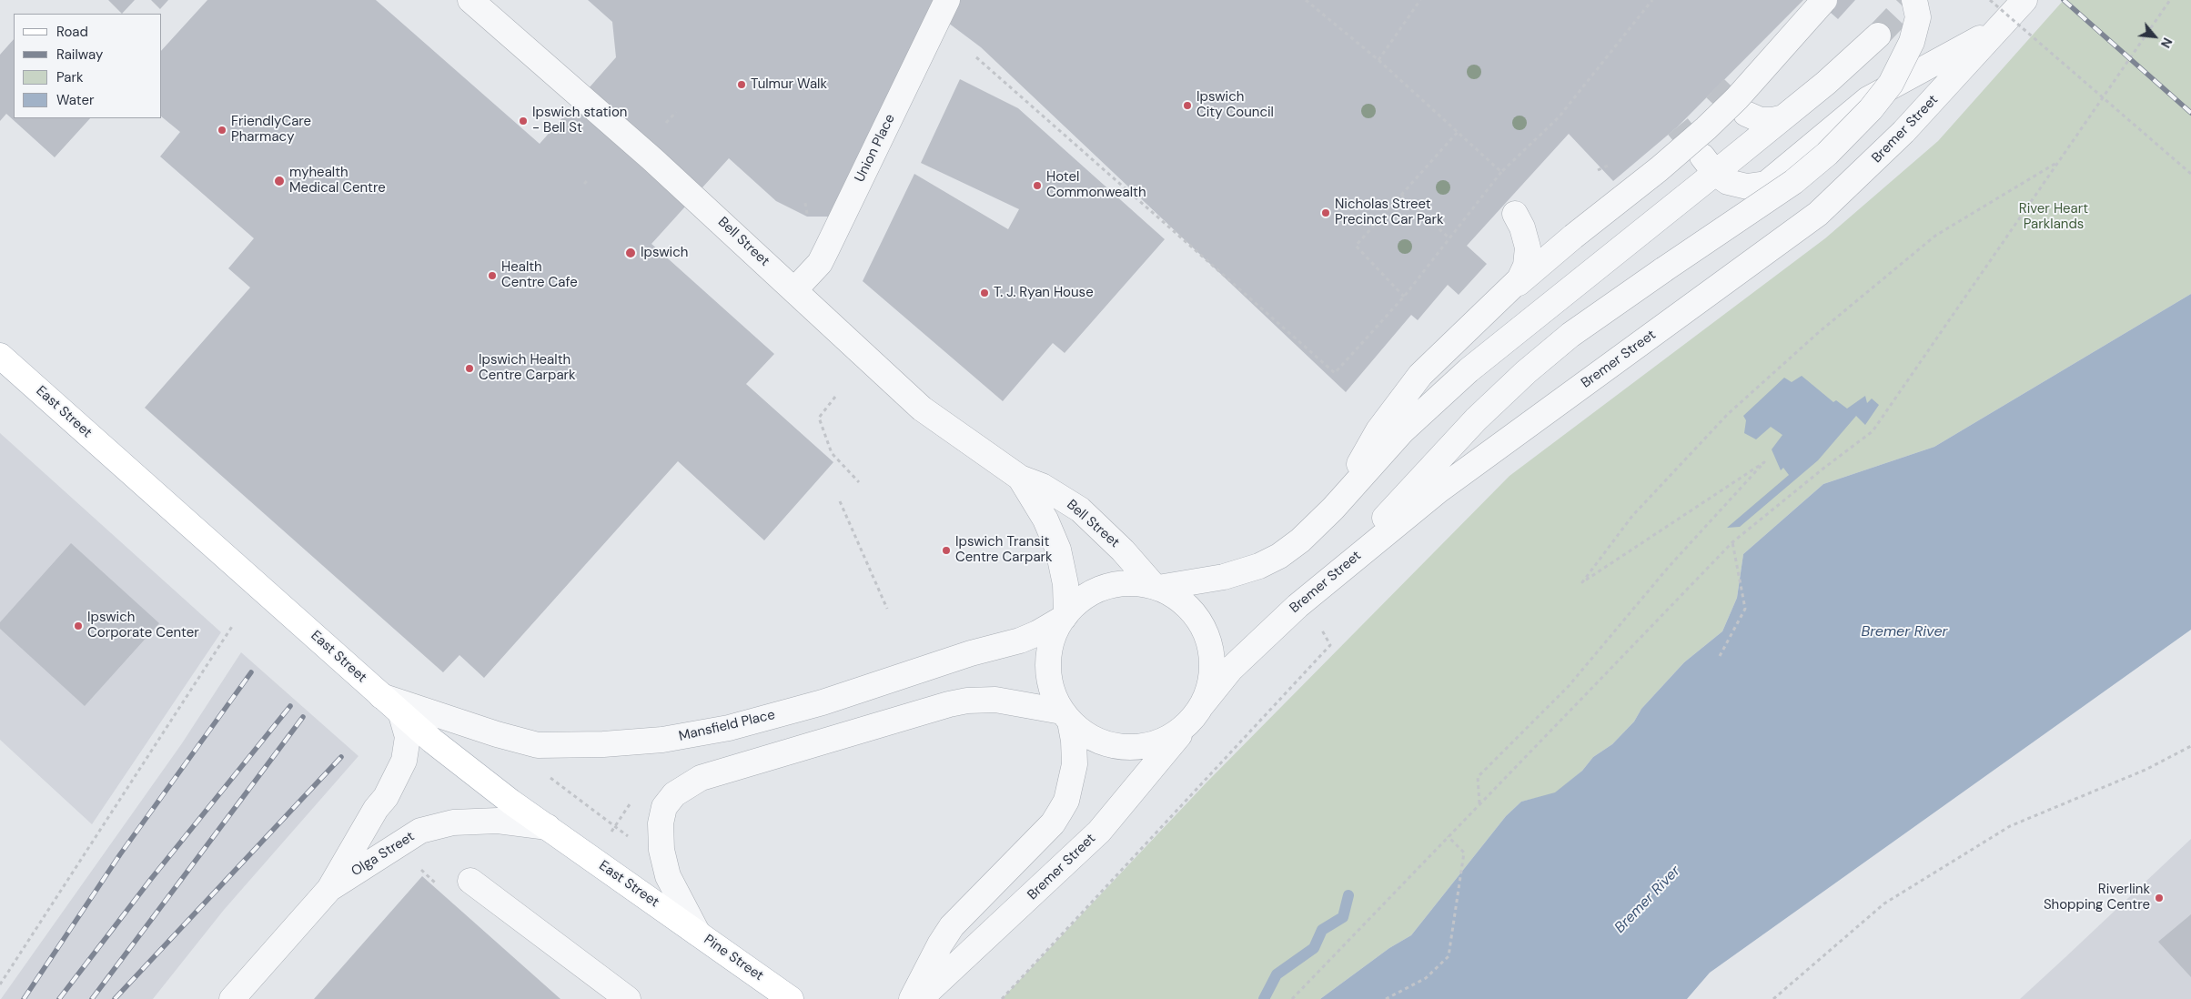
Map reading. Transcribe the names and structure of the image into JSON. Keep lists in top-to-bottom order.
{
  "streets": {
    "main road": ["East Street", "Pine Street"],
    "street": [
      "Bremer Street",
      "Union Place",
      "Bell Street",
      "Mansfield Place",
      "Olga Street"
    ]
  },
  "crossings": [
    ["Union Place", "Bell Street"],
    ["Bell Street", "Mansfield Place"],
    ["East Street", "Mansfield Place"],
    ["East Street", "Olga Street"],
    ["East Street", "Pine Street"]
  ],
  "water": ["Bremer River"],
  "parks": ["River Heart Parklands"],
  "places": [
    "Tulmur Walk",
    "Ipswich City Council",
    "Ipswich station - Bell St",
    "FriendlyCare Pharmacy",
    "myhealth Medical Centre",
    "Hotel Commonwealth",
    "Nicholas Street Precinct Car Park",
    "Ipswich",
    "Health Centre Cafe",
    "T. J. Ryan House",
    "Ipswich Health Centre Carpark",
    "Ipswich Transit Centre Carpark",
    "Ipswich Corporate Center",
    "Riverlink Shopping Centre"
  ],
  "legend": [
    "Road",
    "Railway",
    "Park",
    "Water"
  ],
  "north": "bottom right"
}
